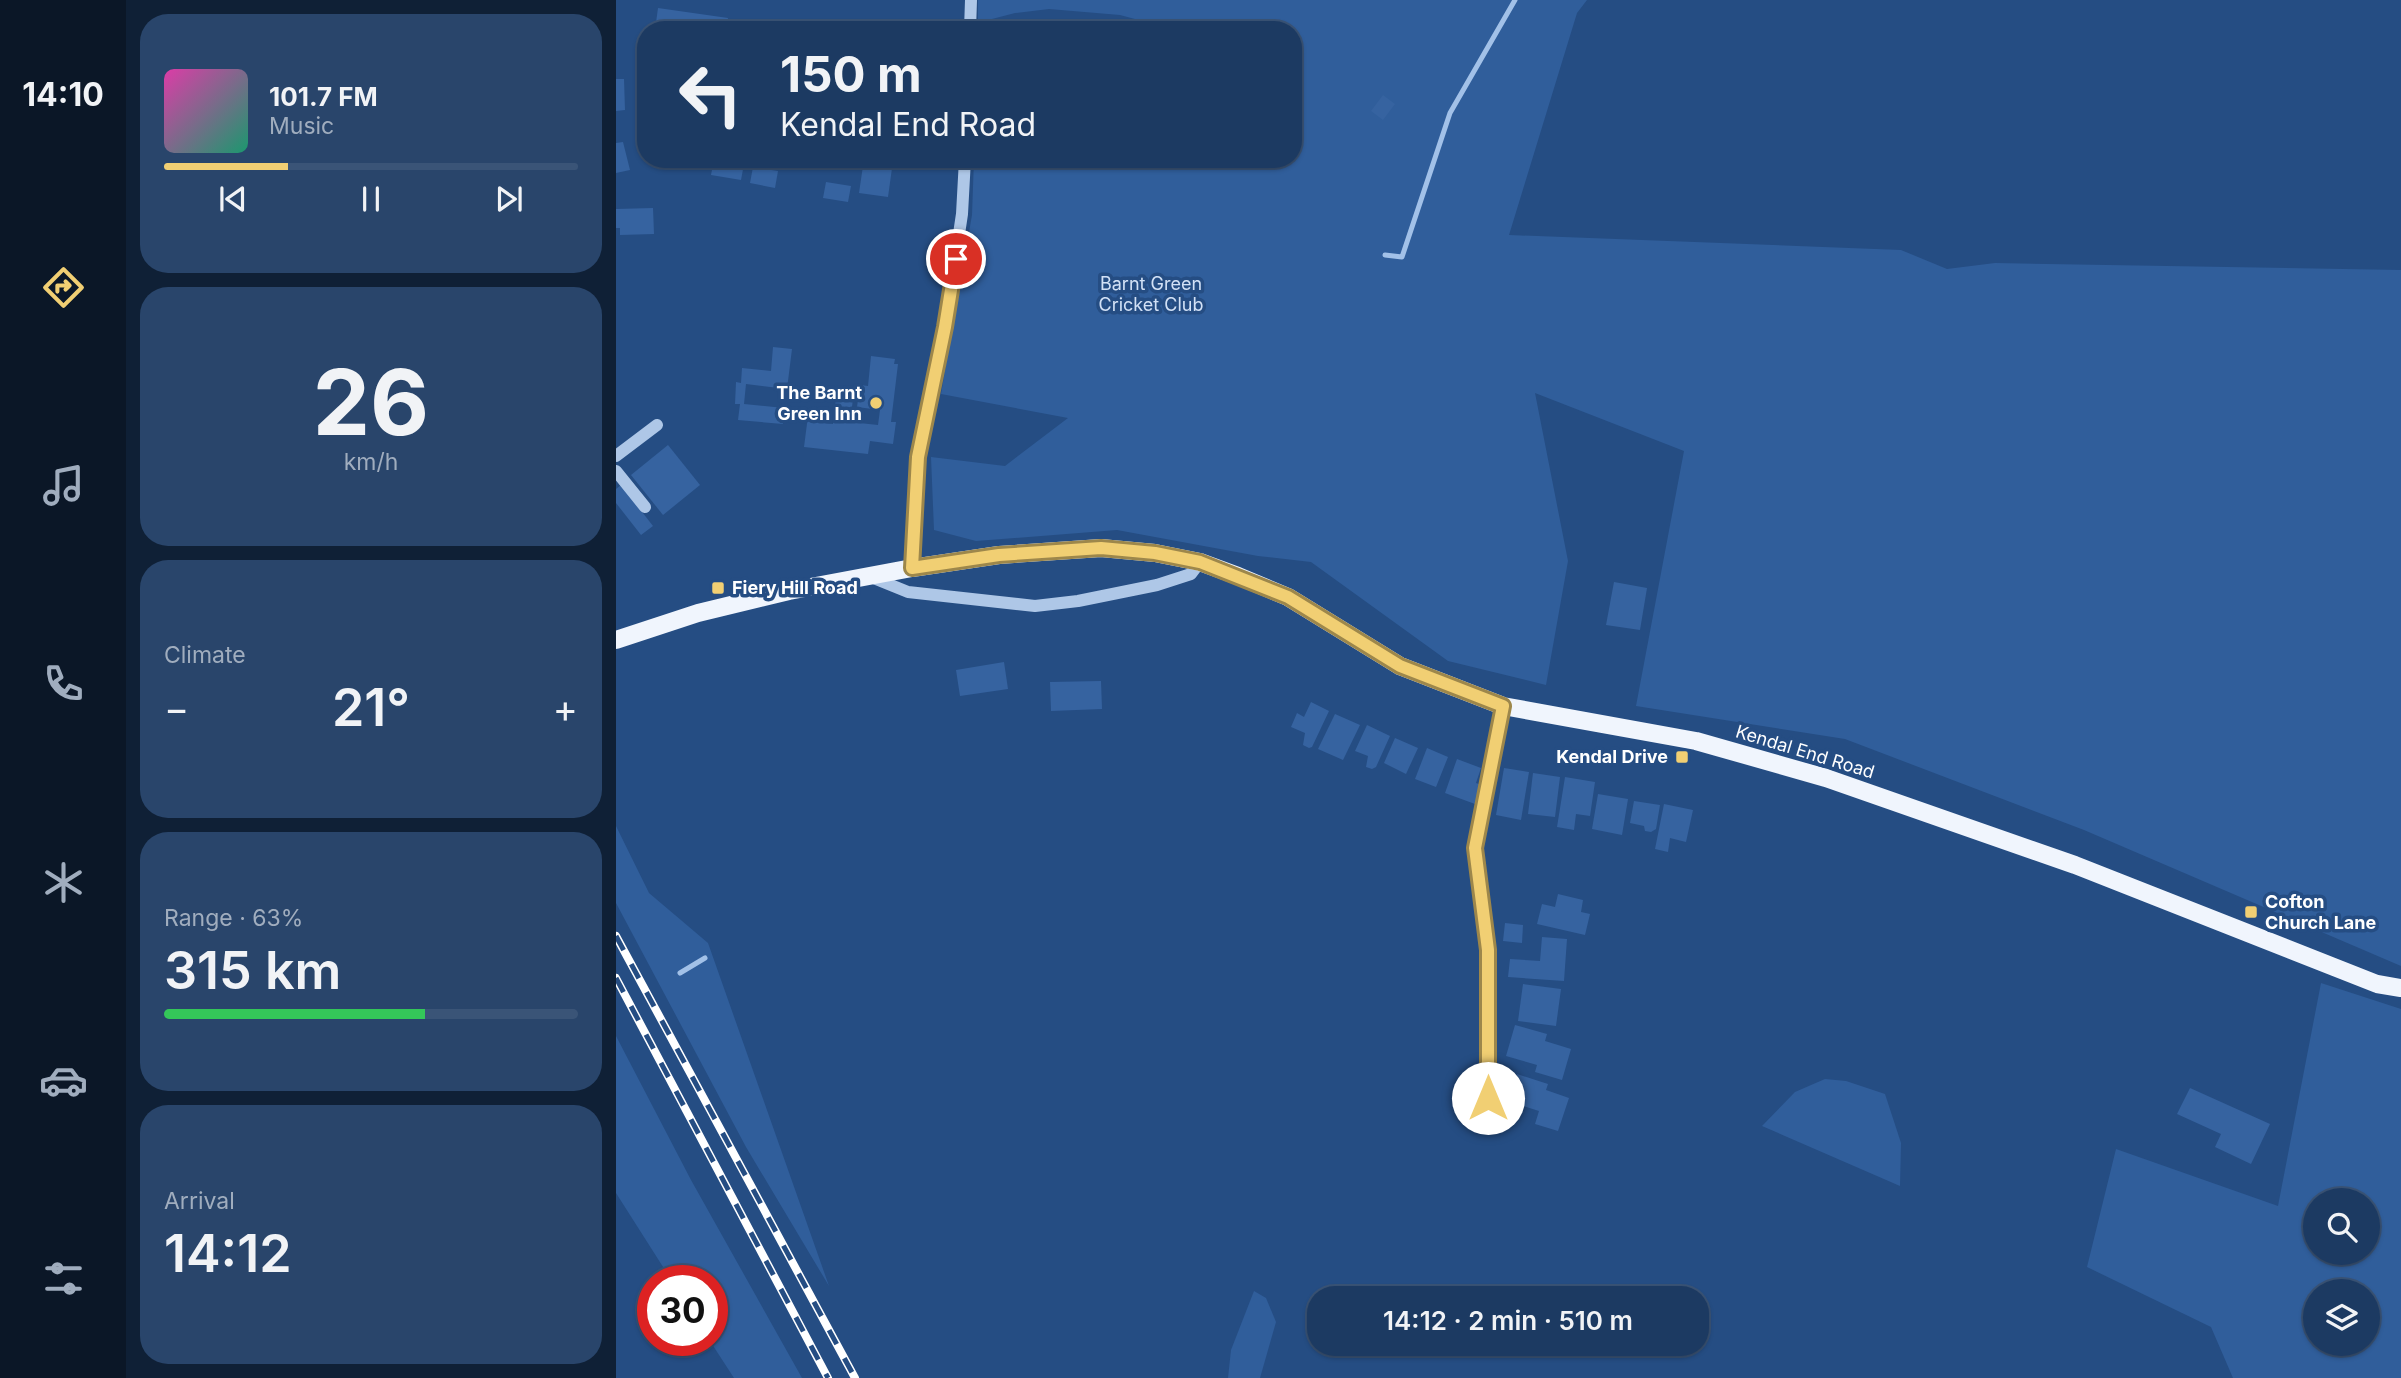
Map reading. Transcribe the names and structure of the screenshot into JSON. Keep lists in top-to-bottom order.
{
  "streets": {
    "main road": ["Kendal End Road"]
  },
  "parks": ["Barnt Green Cricket Club"],
  "places": {
    "other": ["The Barnt Green Inn"],
    "transit": ["Fiery Hill Road", "Kendal Drive", "Cofton Church Lane"]
  },
  "page": {
    "tabs": "14:10",
    "turn": ["150 m", "Kendal End Road"],
    "song": ["101.7 FM", "Music"],
    "tile": [
      ["26", "km/h"],
      "Climate",
      ["Range · 63%", "315 km"],
      ["Arrival", "14:12"]
    ],
    "heat": ["−", "21°", "+"],
    "limit": "30",
    "trip": "14:12 · 2 min · 510 m"
  }
}
